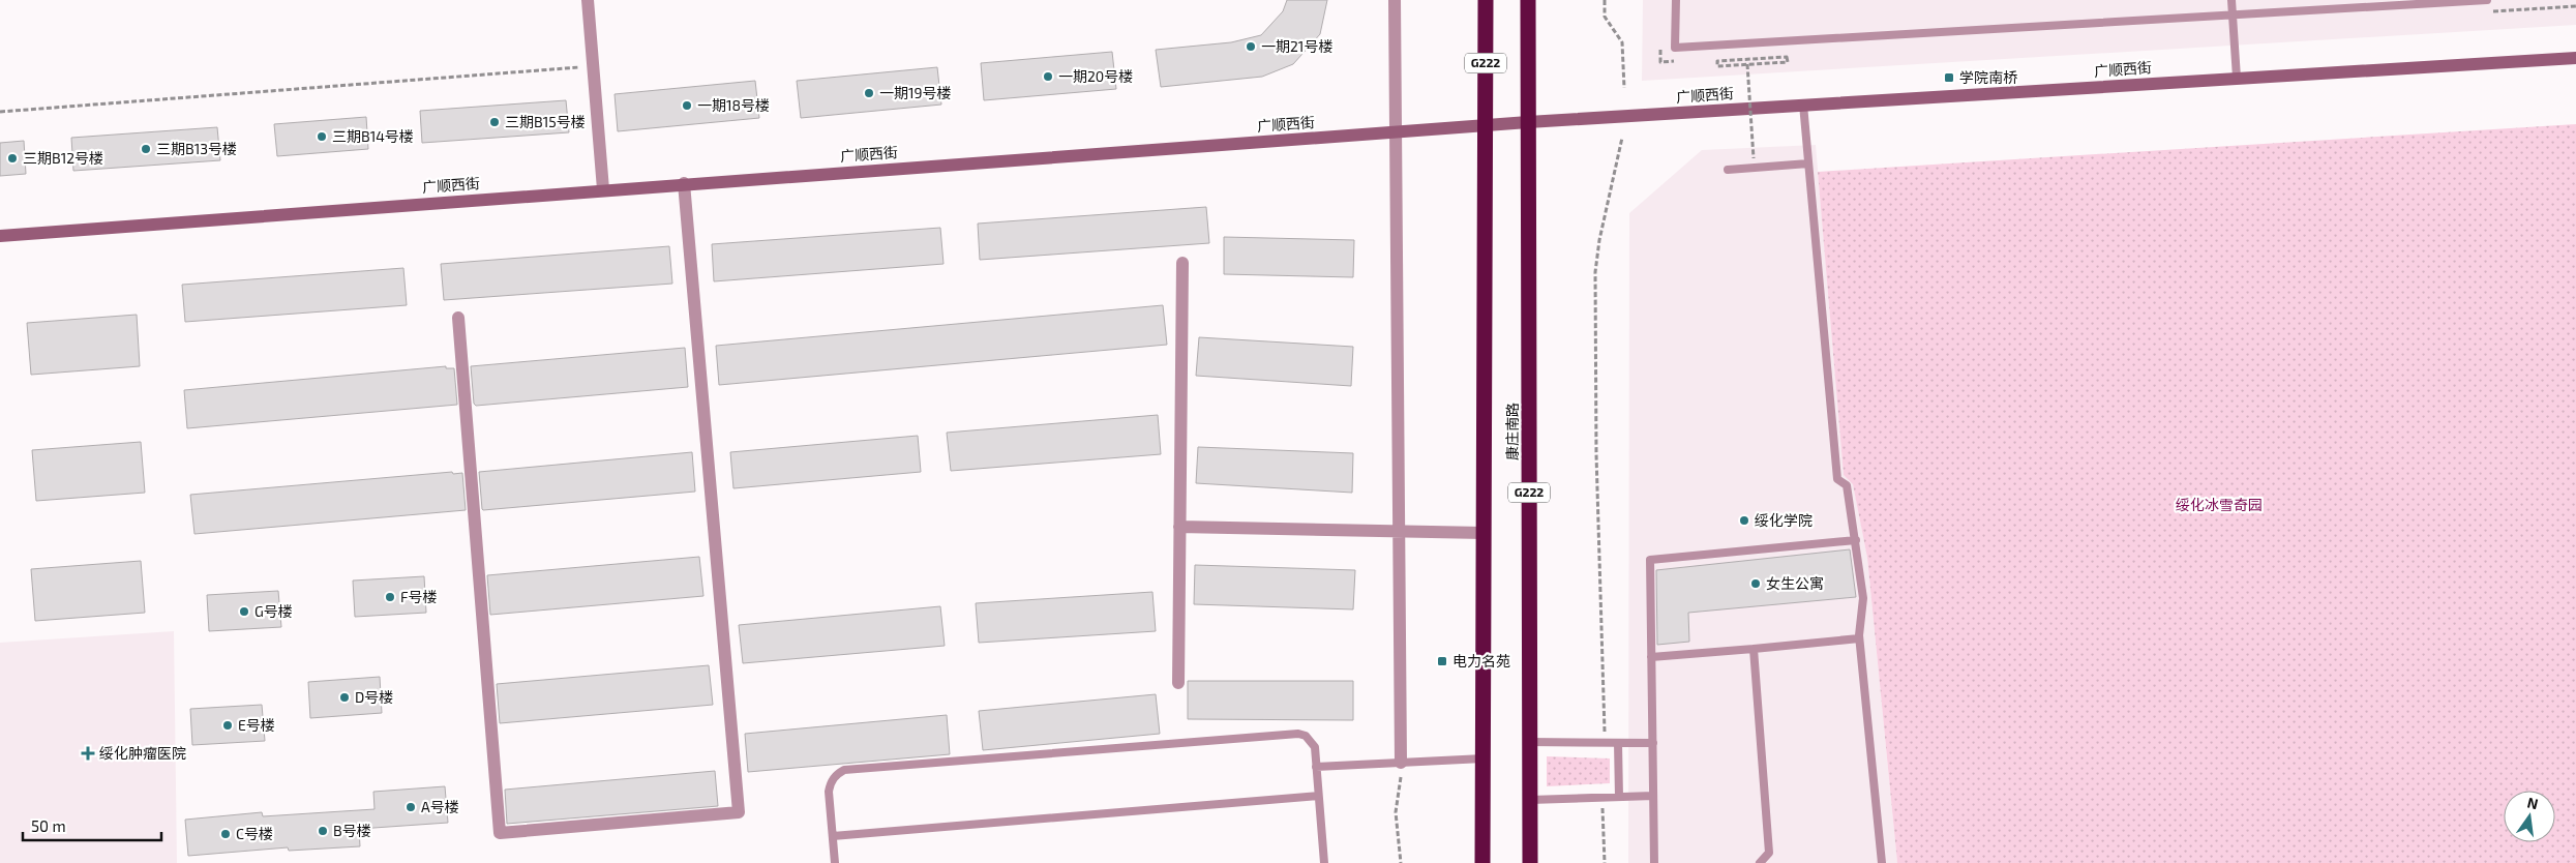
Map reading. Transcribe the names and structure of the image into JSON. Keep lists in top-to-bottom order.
{
  "streets": {
    "highway": ["G222", "康庄南路"],
    "main road": ["广顺西街"]
  },
  "crossings": [
    ["广顺西街", "康庄南路"]
  ],
  "parks": ["绥化冰雪奇园"],
  "places": {
    "other": [
      "一期21号楼",
      "一期20号楼",
      "一期19号楼",
      "一期18号楼",
      "三期B15号楼",
      "三期B14号楼",
      "三期B13号楼",
      "三期B12号楼",
      "绥化学院",
      "女生公寓",
      "F号楼",
      "G号楼",
      "D号楼",
      "E号楼",
      "A号楼",
      "B号楼",
      "C号楼"
    ],
    "transit": ["学院南桥", "电力名苑"],
    "health": ["绥化肿瘤医院"]
  },
  "scale_bar": "50 m",
  "north": "top"
}
